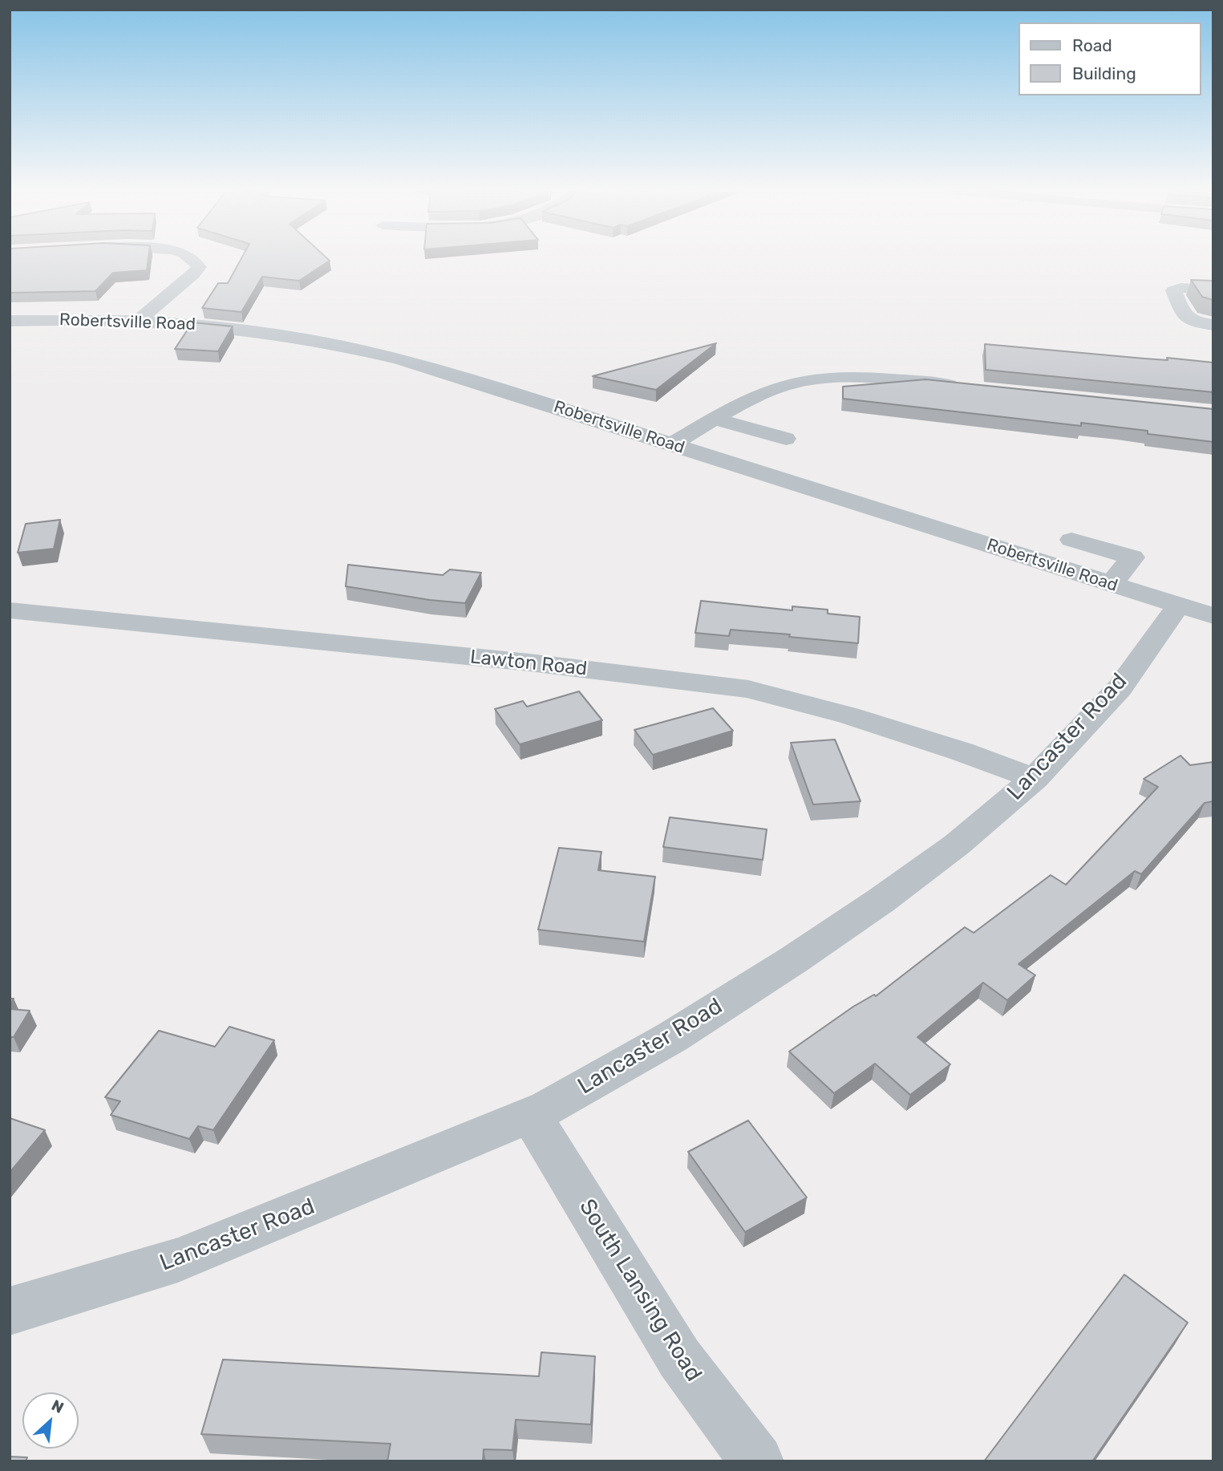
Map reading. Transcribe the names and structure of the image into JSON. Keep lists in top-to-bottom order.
{
  "streets": {
    "street": [
      "Robertsville Road",
      "Lawton Road",
      "Lancaster Road",
      "South Lansing Road"
    ]
  },
  "crossings": [
    ["Robertsville Road", "Lancaster Road"],
    ["Lawton Road", "Lancaster Road"],
    ["Lancaster Road", "South Lansing Road"]
  ],
  "legend": ["Road", "Building"],
  "north": "top right"
}
